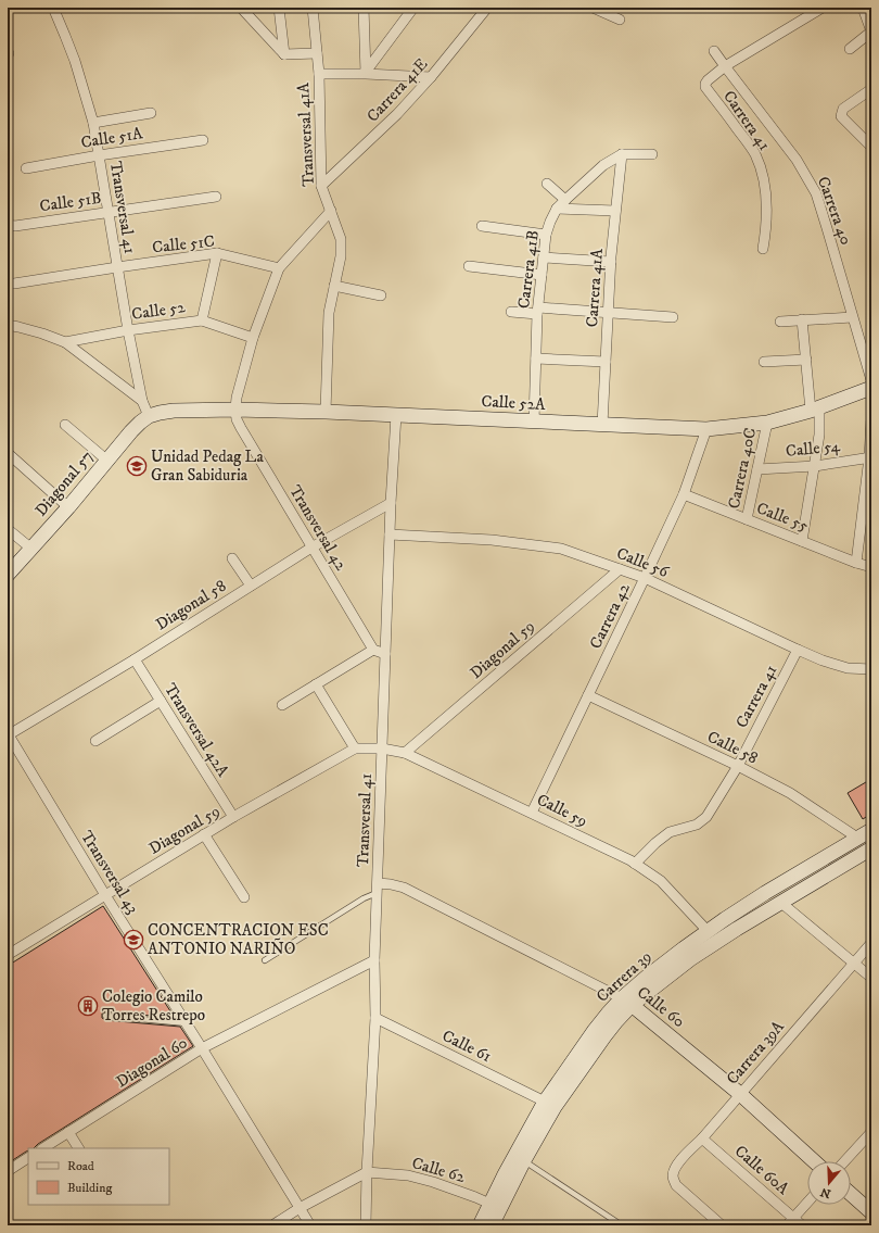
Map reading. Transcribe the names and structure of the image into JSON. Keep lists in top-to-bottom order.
{
  "streets": {
    "street": [
      "Carrera 41E",
      "Carrera 41",
      "Transversal 41A",
      "Calle 51A",
      "Calle 51B",
      "Transversal 41",
      "Carrera 40",
      "Calle 51C",
      "Carrera 41B",
      "Carrera 41A",
      "Calle 52",
      "Calle 52A",
      "Calle 54",
      "Carrera 40C",
      "Diagonal 57",
      "Calle 55",
      "Transversal 42",
      "Calle 56",
      "Diagonal 58",
      "Carrera 42",
      "Diagonal 59",
      "Transversal 42A",
      "Calle 58",
      "Calle 59",
      "Transversal 43",
      "Carrera 39",
      "Calle 60",
      "Calle 61",
      "Carrera 39A",
      "Diagonal 60",
      "Calle 62",
      "Calle 60A"
    ]
  },
  "crossings": [
    ["Carrera 41E", "Transversal 41A"],
    ["Carrera 41", "Carrera 40"],
    ["Carrera 41", "Calle 56"],
    ["Carrera 41", "Calle 58"],
    ["Carrera 41", "Calle 59"],
    ["Transversal 41A", "Calle 52A"],
    ["Calle 51A", "Transversal 41"],
    ["Calle 51B", "Transversal 41"],
    ["Transversal 41", "Calle 51C"],
    ["Transversal 41", "Calle 52"],
    ["Transversal 41", "Calle 52A"],
    ["Transversal 41", "Diagonal 57"],
    ["Transversal 41", "Calle 56"],
    ["Transversal 41", "Diagonal 58"],
    ["Transversal 41", "Diagonal 59"],
    ["Transversal 41", "Calle 59"],
    ["Transversal 41", "Calle 60"],
    ["Transversal 41", "Calle 61"],
    ["Transversal 41", "Diagonal 60"],
    ["Transversal 41", "Calle 62"],
    ["Carrera 41B", "Carrera 41A"],
    ["Carrera 41B", "Calle 52A"],
    ["Carrera 41A", "Calle 52A"],
    ["Calle 52A", "Carrera 40C"],
    ["Calle 52A", "Diagonal 57"],
    ["Calle 52A", "Transversal 42"],
    ["Calle 52A", "Carrera 42"],
    ["Calle 54", "Carrera 40C"],
    ["Carrera 40C", "Calle 55"],
    ["Calle 55", "Carrera 42"],
    ["Transversal 42", "Diagonal 58"],
    ["Calle 56", "Carrera 42"],
    ["Calle 56", "Diagonal 59"],
    ["Diagonal 58", "Transversal 42A"],
    ["Diagonal 58", "Transversal 43"],
    ["Carrera 42", "Calle 58"],
    ["Carrera 42", "Calle 59"],
    ["Diagonal 59", "Transversal 42A"],
    ["Diagonal 59", "Calle 59"],
    ["Diagonal 59", "Transversal 43"],
    ["Calle 58", "Carrera 39"],
    ["Calle 59", "Carrera 39"],
    ["Transversal 43", "Diagonal 60"],
    ["Carrera 39", "Calle 60"],
    ["Carrera 39", "Calle 61"],
    ["Carrera 39", "Calle 62"],
    ["Calle 60", "Carrera 39A"],
    ["Carrera 39A", "Calle 60A"]
  ],
  "places": {
    "school or university": ["Unidad Pedag La Gran Sabiduria", "CONCENTRACION ESC ANTONIO NARIÑO"],
    "building": ["Colegio Camilo Torres Restrepo"]
  },
  "legend": ["Road", "Building"],
  "north": "bottom"
}
